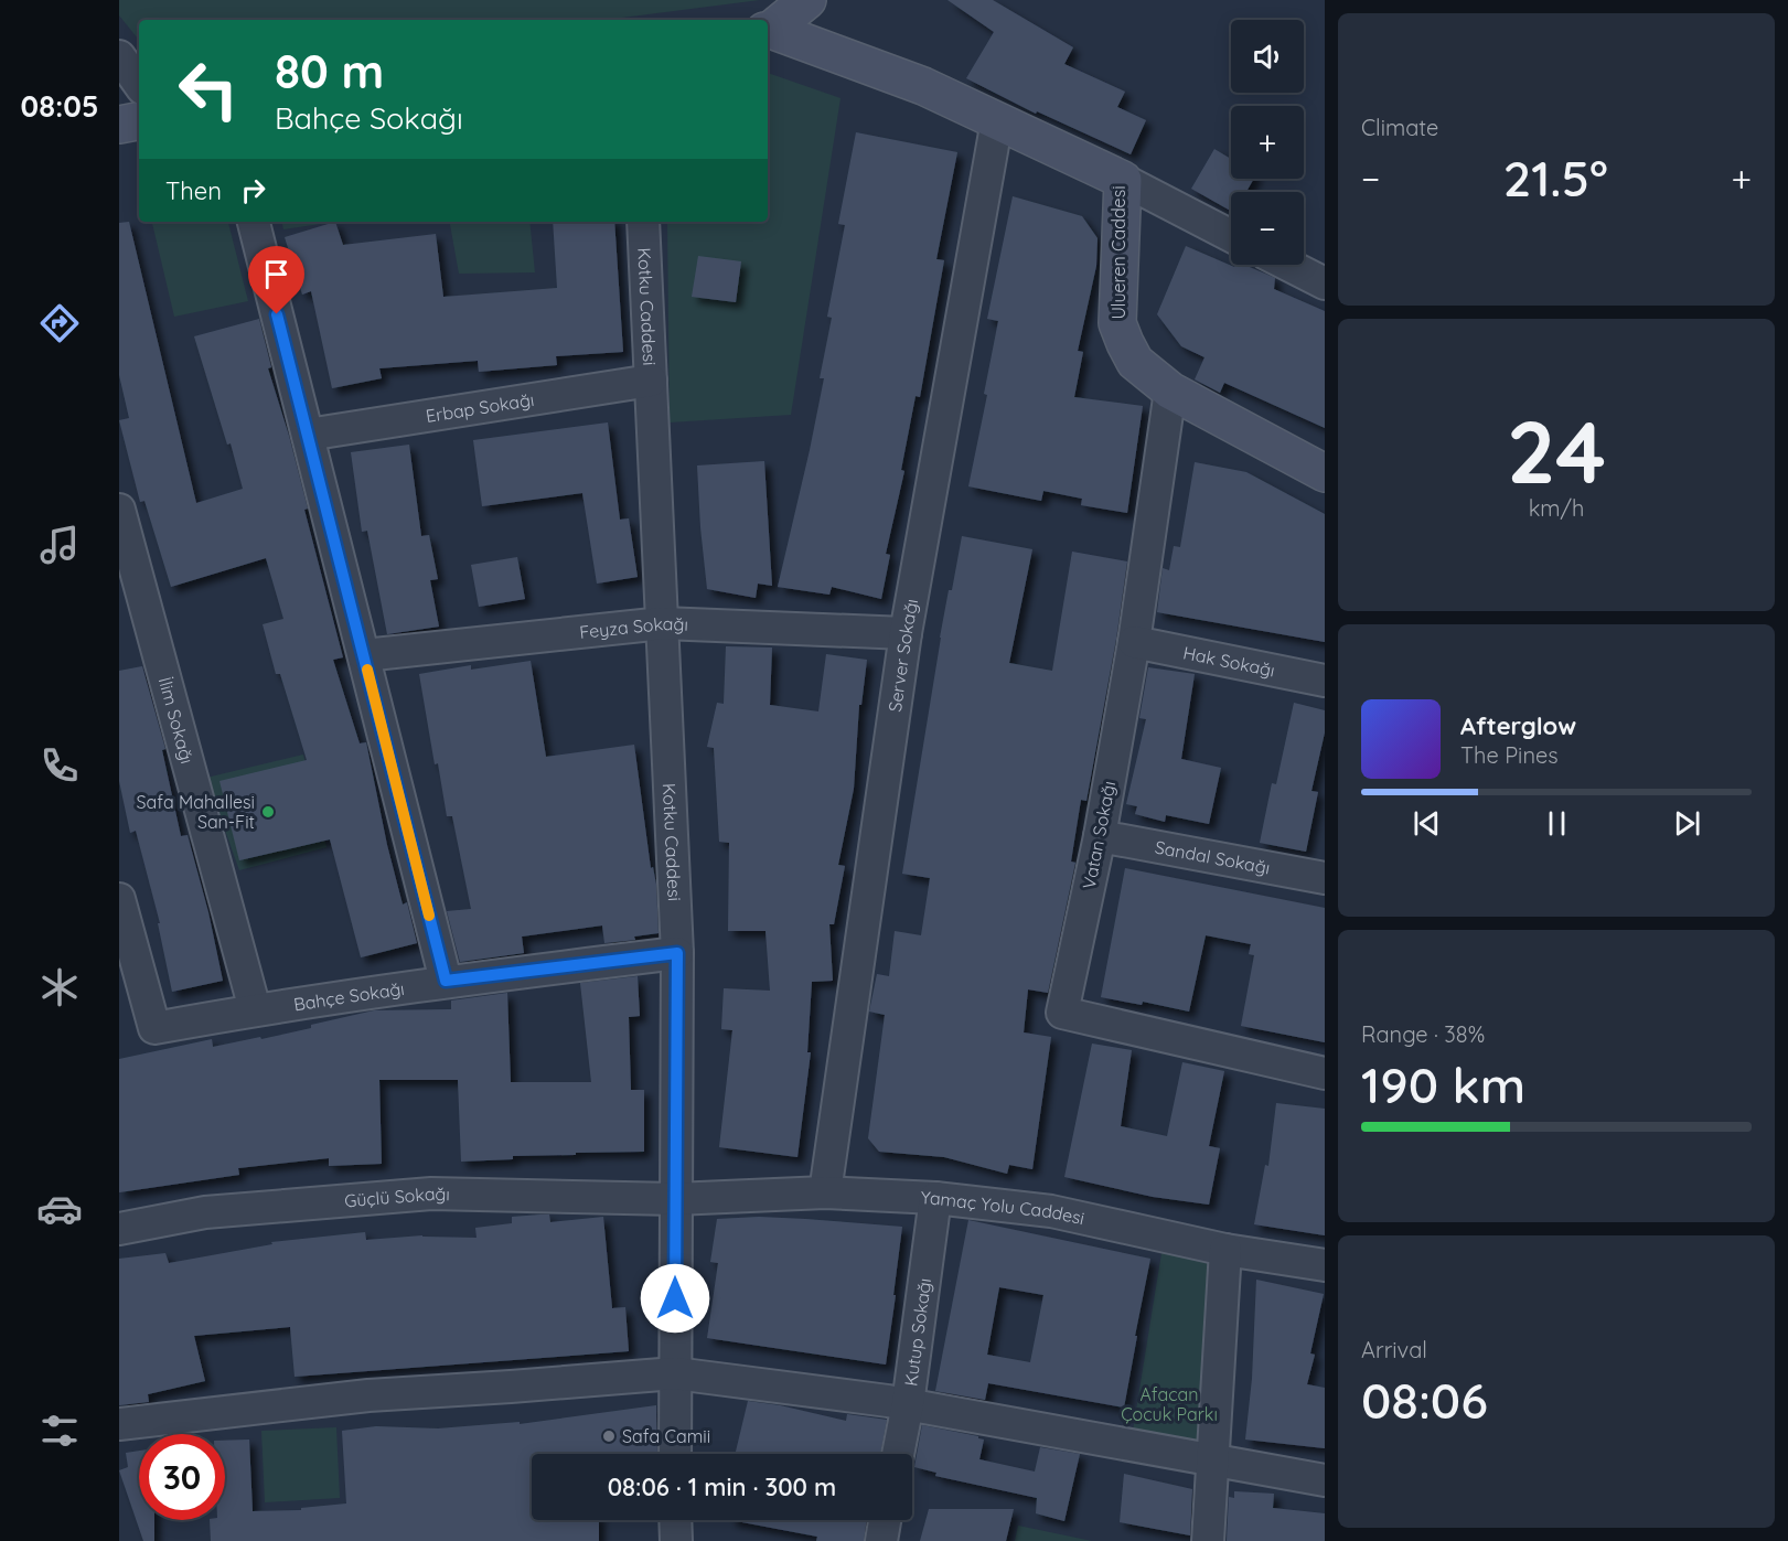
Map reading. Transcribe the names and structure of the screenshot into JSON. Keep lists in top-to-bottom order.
{
  "streets": {
    "street": [
      "Ulueren Caddesi",
      "Kotku Caddesi",
      "Erbap Sokağı",
      "Feyza Sokağı",
      "Server Sokağı",
      "Hak Sokağı",
      "İlim Sokağı",
      "Vatan Sokağı",
      "Sandal Sokağı",
      "Bahçe Sokağı",
      "Güçlü Sokağı",
      "Yamaç Yolu Caddesi",
      "Kutup Sokağı"
    ]
  },
  "crossings": [
    ["Ulueren Caddesi", "Server Sokağı"],
    ["Ulueren Caddesi", "Vatan Sokağı"],
    ["Kotku Caddesi", "Erbap Sokağı"],
    ["Kotku Caddesi", "Feyza Sokağı"],
    ["Kotku Caddesi", "Bahçe Sokağı"],
    ["Kotku Caddesi", "Güçlü Sokağı"],
    ["Kotku Caddesi", "Yamaç Yolu Caddesi"],
    ["Feyza Sokağı", "Server Sokağı"],
    ["Server Sokağı", "Yamaç Yolu Caddesi"],
    ["Hak Sokağı", "Vatan Sokağı"],
    ["İlim Sokağı", "Bahçe Sokağı"],
    ["Vatan Sokağı", "Sandal Sokağı"],
    ["Güçlü Sokağı", "Yamaç Yolu Caddesi"],
    ["Yamaç Yolu Caddesi", "Kutup Sokağı"]
  ],
  "parks": ["Afacan Çocuk Parkı"],
  "places": ["Safa Mahallesi San-Fit", "Safa Camii"],
  "page": {
    "tabs": "08:05",
    "tile": [
      "Climate",
      ["24", "km/h"],
      ["Range · 38%", "190 km"],
      ["Arrival", "08:06"]
    ],
    "map_buttons": ["+", "−"],
    "turn": ["80 m", "Bahçe Sokağı"],
    "heat": ["−", "21.5°", "+"],
    "then": "Then",
    "song": ["Afterglow", "The Pines"],
    "limit": "30",
    "trip": "08:06 · 1 min · 300 m"
  }
}
